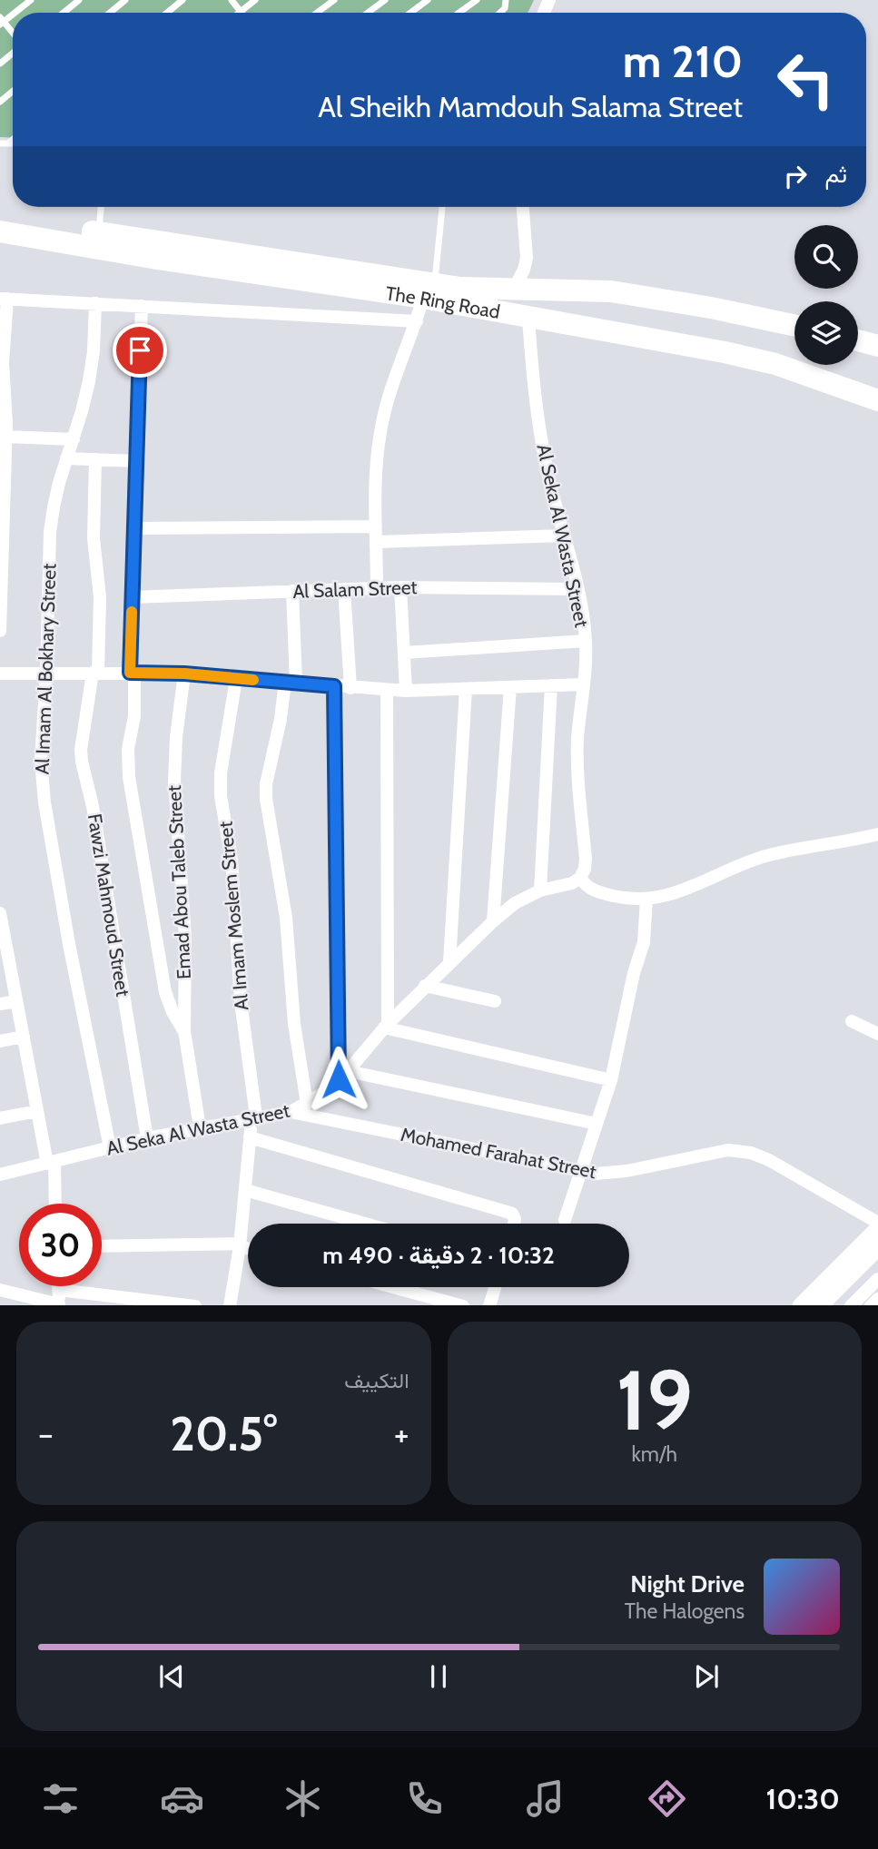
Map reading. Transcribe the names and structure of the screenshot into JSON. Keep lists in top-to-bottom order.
{
  "streets": {
    "highway": ["The Ring Road"],
    "street": [
      "Al Seka Al Wasta Street",
      "Al Salam Street",
      "Al Imam Al Bokhary Street",
      "Emad Abou Taleb Street",
      "Fawzi Mahmoud Street",
      "Al Imam Moslem Street",
      "Mohamed Farahat Street"
    ]
  },
  "crossings": [
    ["The Ring Road", "Al Seka Al Wasta Street"],
    ["Al Seka Al Wasta Street", "Al Salam Street"],
    ["Al Seka Al Wasta Street", "Al Imam Al Bokhary Street"],
    ["Al Seka Al Wasta Street", "Emad Abou Taleb Street"],
    ["Al Seka Al Wasta Street", "Fawzi Mahmoud Street"],
    ["Al Seka Al Wasta Street", "Al Imam Moslem Street"],
    ["Al Seka Al Wasta Street", "Mohamed Farahat Street"]
  ],
  "page": {
    "turn": ["210 m", "Al Sheikh Mamdouh Salama Street"],
    "then": "ثم",
    "limit": "30",
    "trip": "10:32 · 2 دقيقة · 490 m",
    "tile": [
      ["19", "km/h"],
      "التكييف"
    ],
    "heat": ["−", "20.5°", "+"],
    "song": ["Night Drive", "The Halogens"],
    "tabs": "10:30"
  }
}
